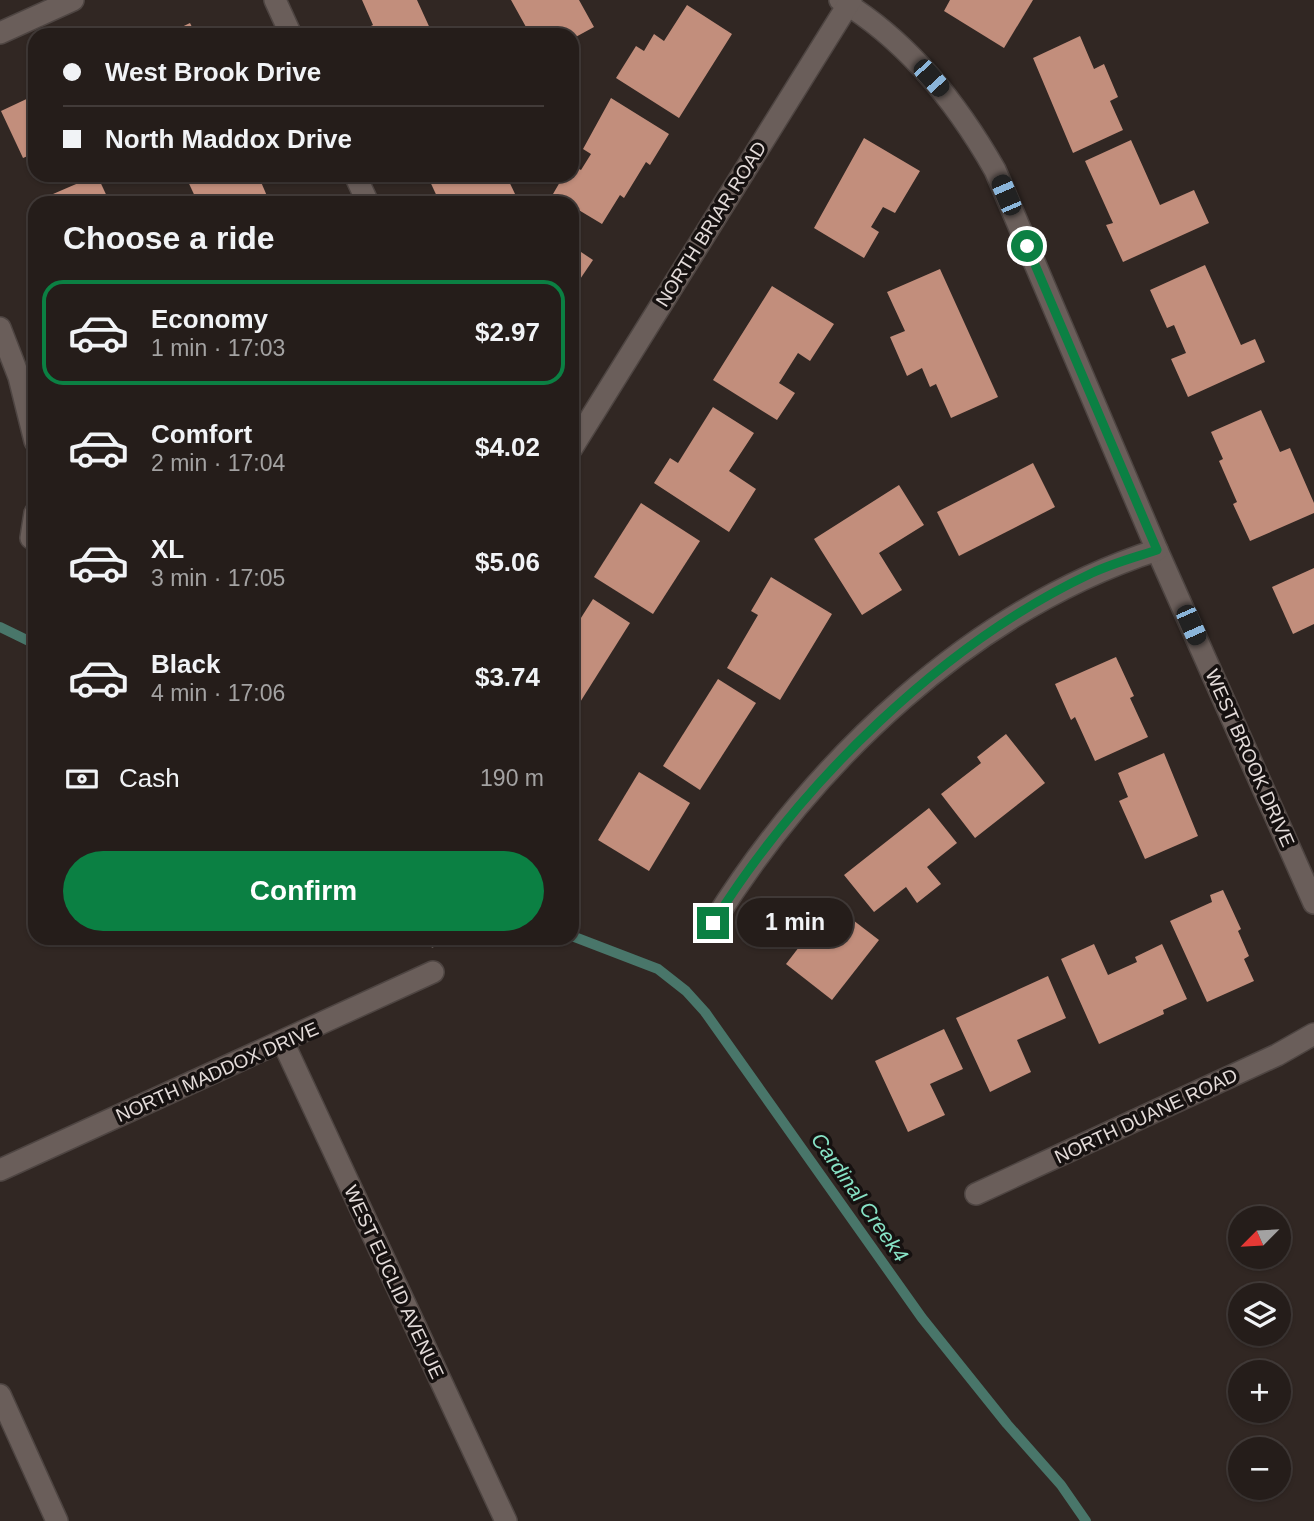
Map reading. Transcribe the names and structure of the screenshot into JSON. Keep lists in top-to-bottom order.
{
  "streets": {
    "street": [
      "NORTH BRIAR ROAD",
      "WEST BROOK DRIVE",
      "NORTH MADDOX DRIVE",
      "NORTH DUANE ROAD",
      "WEST EUCLID AVENUE"
    ]
  },
  "crossings": [
    ["NORTH BRIAR ROAD", "WEST BROOK DRIVE"],
    ["NORTH MADDOX DRIVE", "WEST EUCLID AVENUE"]
  ],
  "water": ["Cardinal Creek4"],
  "north": "bottom left",
  "page": {
    "banner": ["West Brook Drive", "North Maddox Drive"],
    "heading": "Choose a ride",
    "list": [
      {
        "name": "Economy",
        "note": "1 min · 17:03",
        "value": "$2.97"
      },
      {
        "name": "Comfort",
        "note": "2 min · 17:04",
        "value": "$4.02"
      },
      {
        "name": "XL",
        "note": "3 min · 17:05",
        "value": "$5.06"
      },
      {
        "name": "Black",
        "note": "4 min · 17:06",
        "value": "$3.74"
      }
    ],
    "pay": ["Cash", "190 m"],
    "buttons": "Confirm",
    "bubble": "1 min",
    "map_buttons": ["+", "−"]
  }
}
